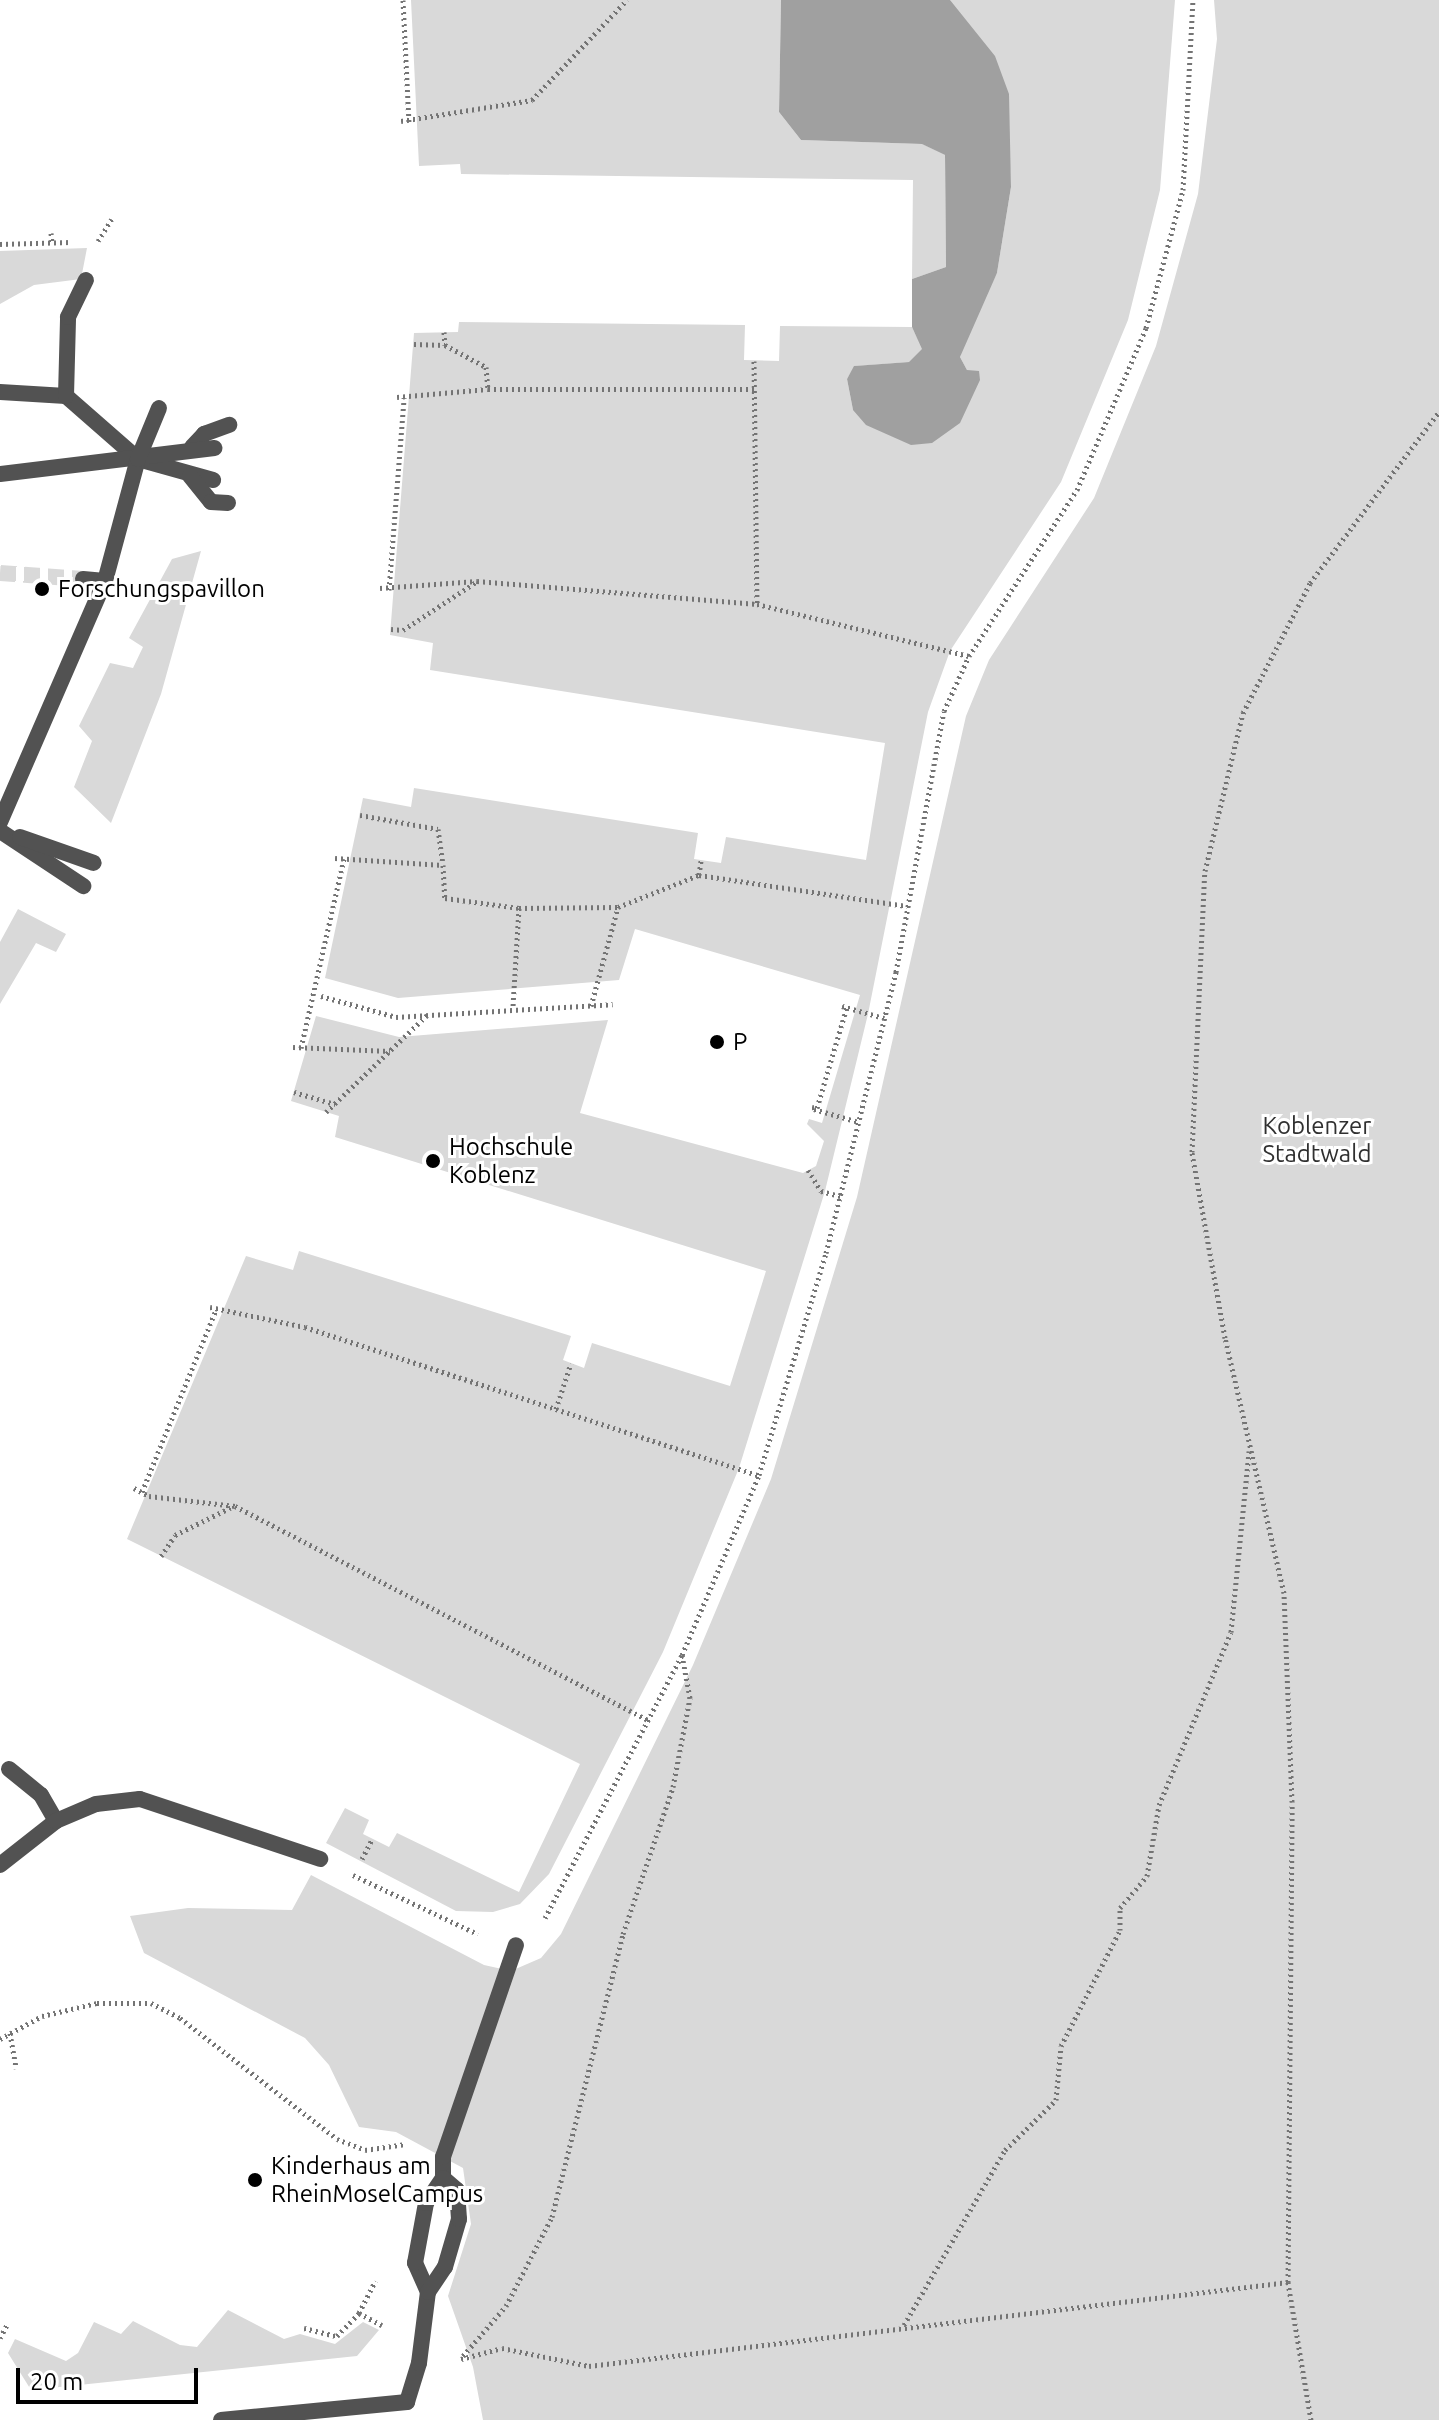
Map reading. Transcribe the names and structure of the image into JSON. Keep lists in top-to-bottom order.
{
  "parks": ["Koblenzer Stadtwald"],
  "places": [
    "Forschungspavillon",
    "P",
    "Hochschule Koblenz",
    "Kinderhaus am RheinMoselCampus"
  ],
  "scale_bar": "20 m"
}
